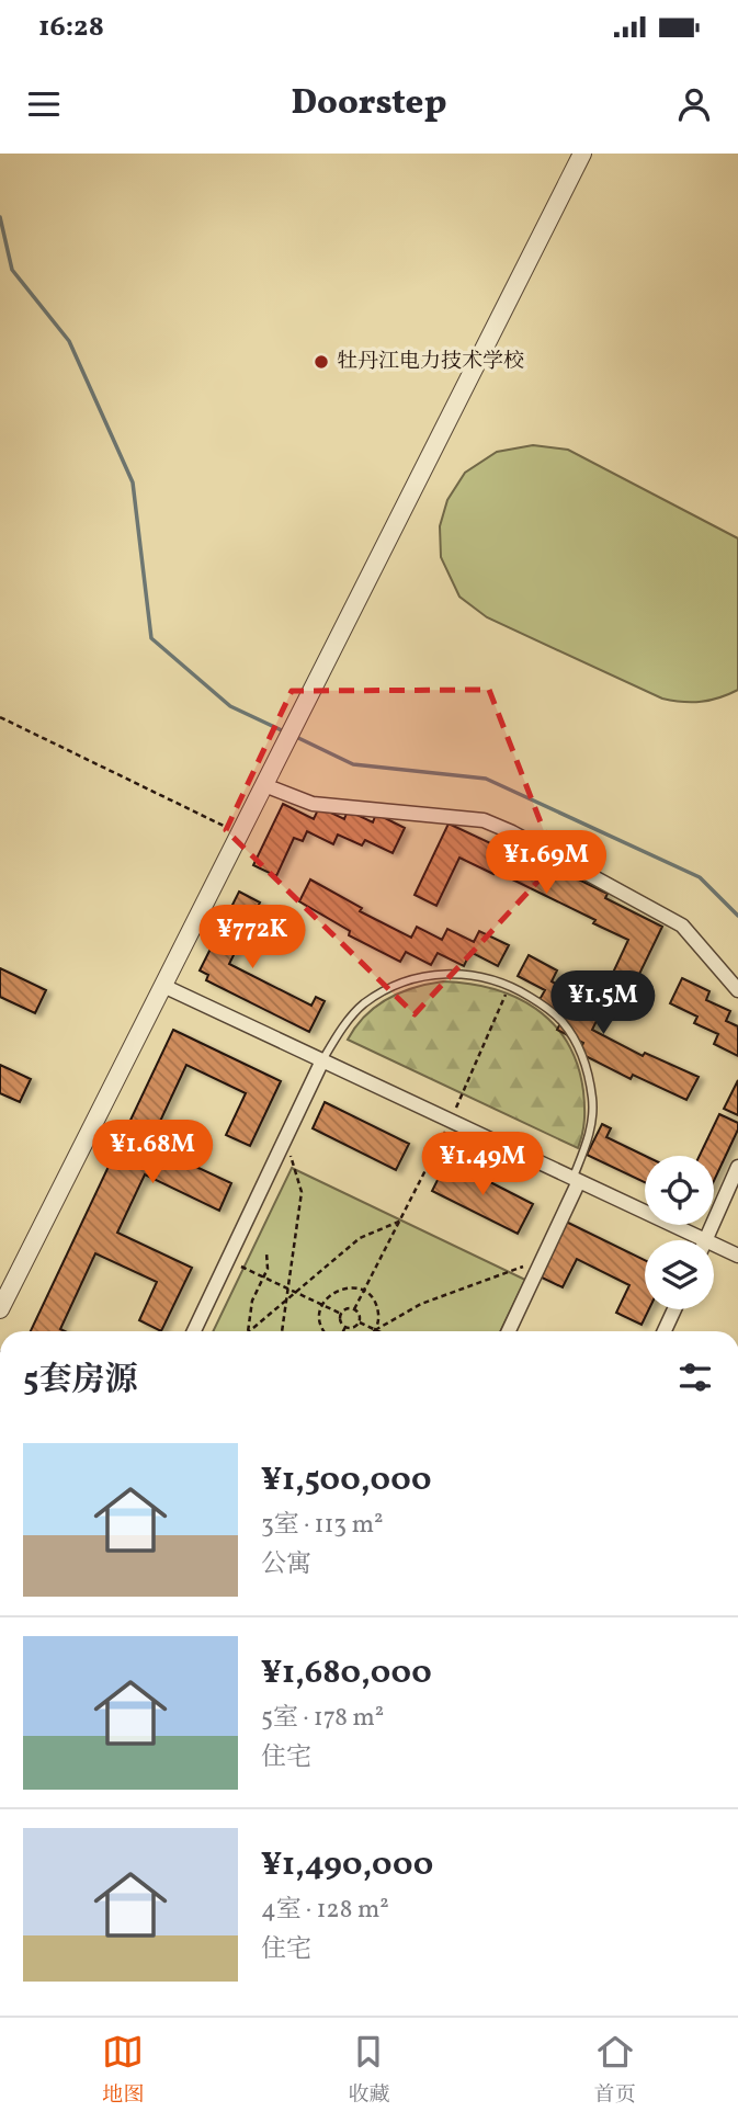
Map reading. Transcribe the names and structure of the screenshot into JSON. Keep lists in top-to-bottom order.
{
  "places": ["牡丹江电力技术学校"],
  "page": {
    "status": "16:28",
    "header": "Doorstep",
    "price": [
      "¥1.69M",
      "¥772K",
      "¥1.5M",
      "¥1.68M",
      "¥1.49M"
    ],
    "heading": "5套房源",
    "list": [
      {
        "name": "¥1,500,000",
        "note": "3室 · 113 m² · 公寓"
      },
      {
        "name": "¥1,680,000",
        "note": "5室 · 178 m² · 住宅"
      },
      {
        "name": "¥1,490,000",
        "note": "4室 · 128 m² · 住宅"
      }
    ],
    "tabs": ["地图", "收藏", "首页"]
  }
}
